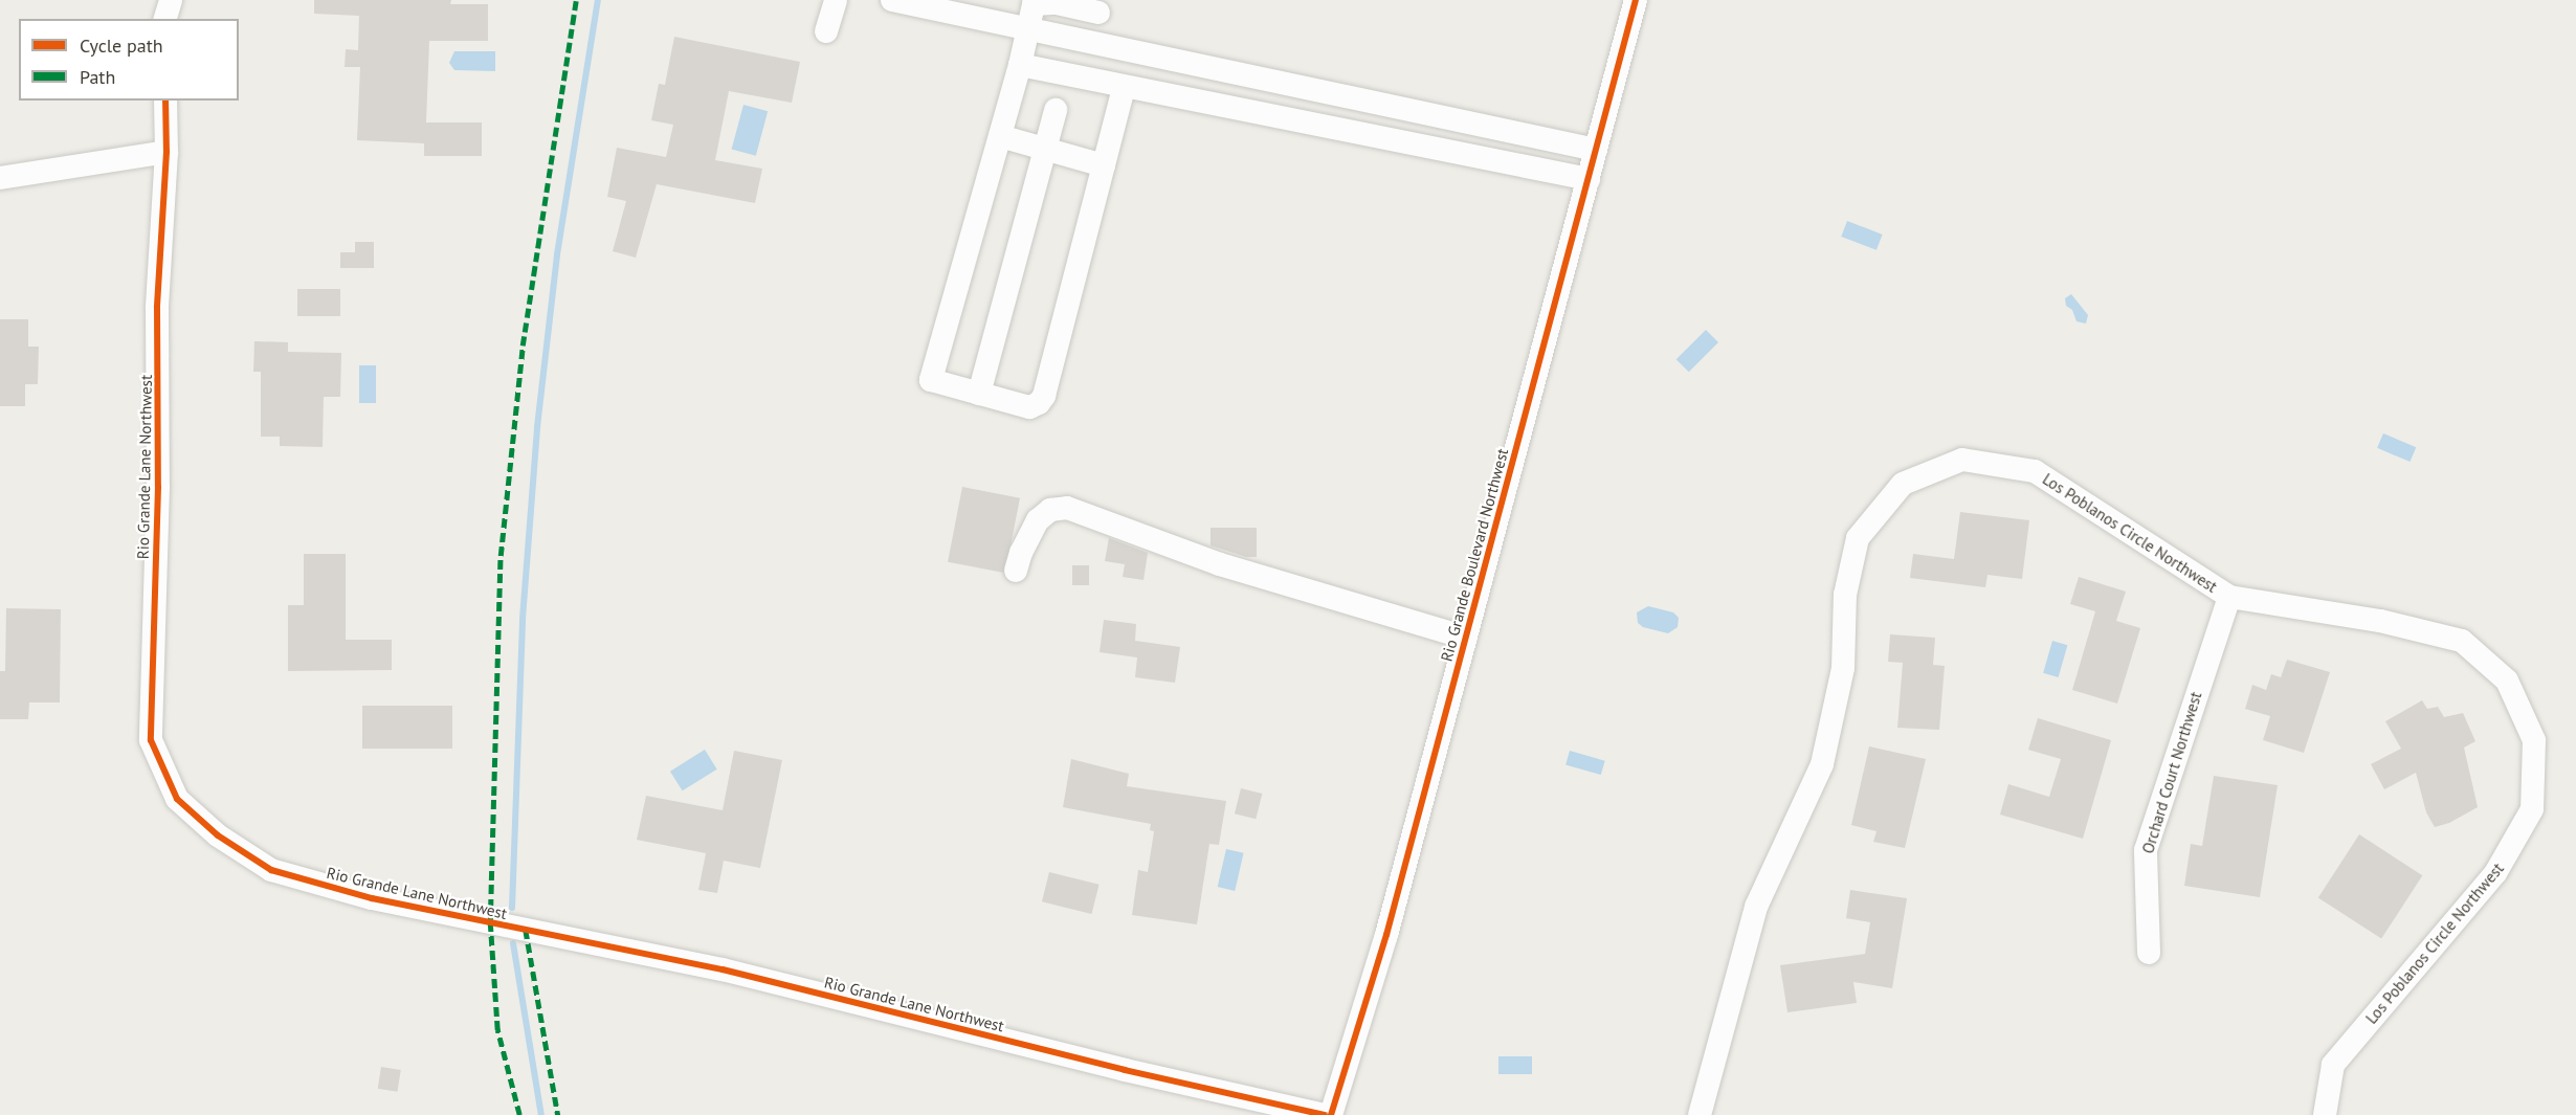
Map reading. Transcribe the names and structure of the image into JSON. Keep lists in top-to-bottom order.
{
  "streets": {
    "street": [
      "Rio Grande Lane Northwest",
      "Los Poblanos Circle Northwest",
      "Rio Grande Boulevard Northwest",
      "Orchard Court Northwest"
    ]
  },
  "crossings": [
    ["Los Poblanos Circle Northwest", "Orchard Court Northwest"]
  ],
  "legend": ["Cycle path", "Path"]
}
